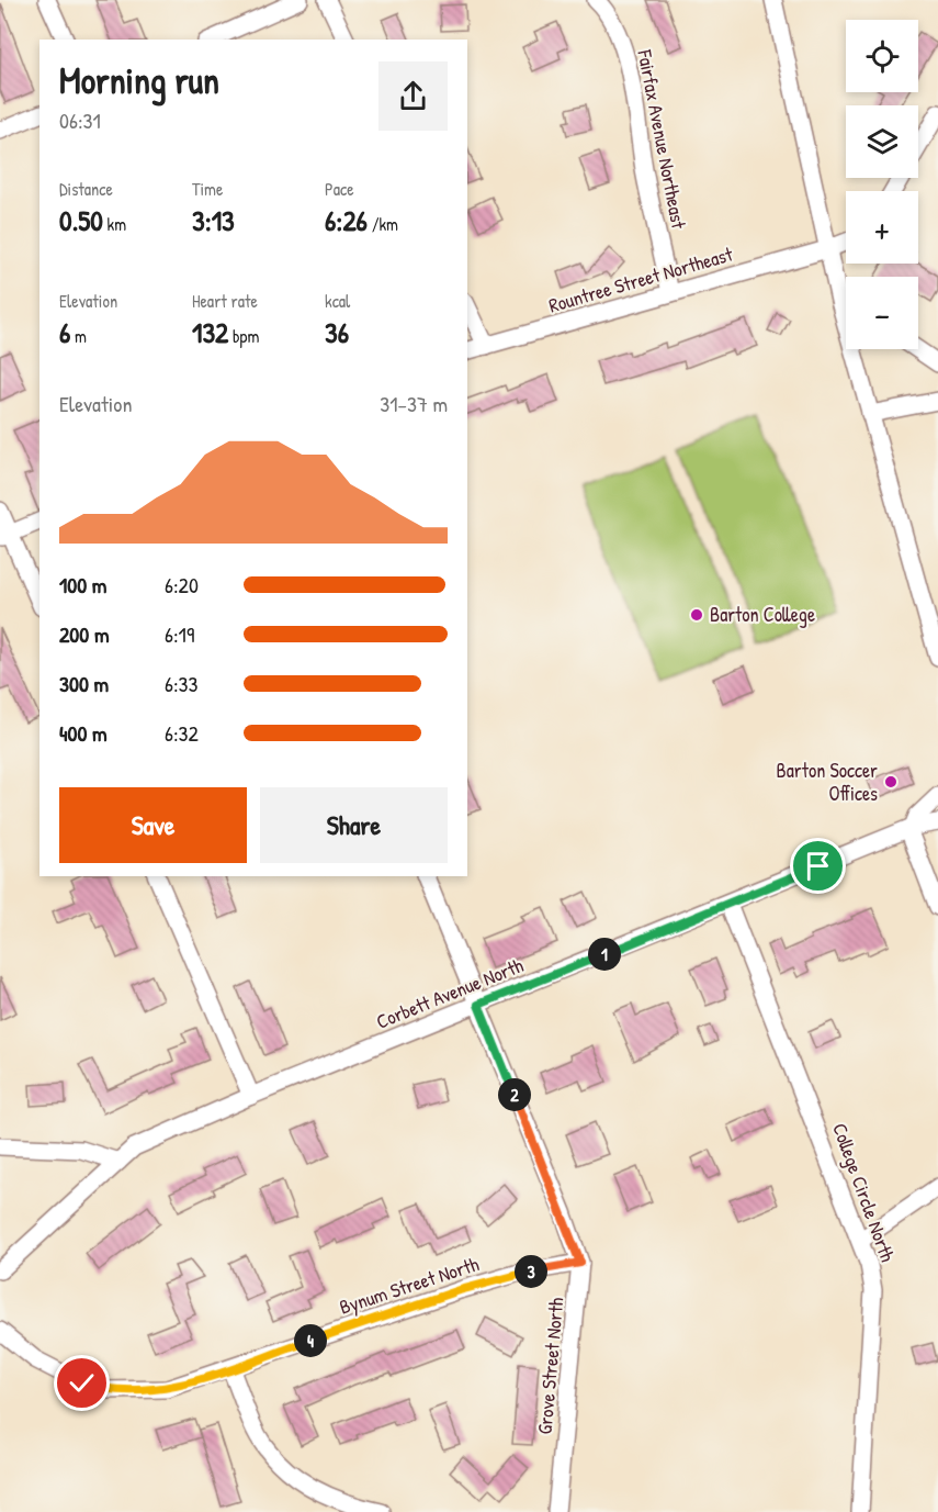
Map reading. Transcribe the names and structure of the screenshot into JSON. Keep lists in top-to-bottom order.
{
  "streets": {
    "street": [
      "Fairfax Avenue Northeast",
      "Rountree Street Northeast",
      "Corbett Avenue North",
      "College Circle North",
      "Bynum Street North",
      "Grove Street North"
    ]
  },
  "crossings": [
    ["Fairfax Avenue Northeast", "Rountree Street Northeast"],
    ["Corbett Avenue North", "College Circle North"],
    ["Corbett Avenue North", "Grove Street North"],
    ["Bynum Street North", "Grove Street North"]
  ],
  "places": ["Barton College", "Barton Soccer Offices"],
  "page": {
    "map_buttons": ["+", "−"],
    "heading": ["Morning run", "06:31"],
    "stats": [
      ["Distance", "0.50 km"],
      ["Time", "3:13"],
      ["Pace", "6:26 /km"],
      ["Elevation", "6 m"],
      ["Heart rate", "132 bpm"],
      ["kcal", "36"]
    ],
    "chart": ["Elevation", "31–37 m"],
    "list": [
      {
        "name": "100 m",
        "note": "6:20"
      },
      {
        "name": "200 m",
        "note": "6:19"
      },
      {
        "name": "300 m",
        "note": "6:33"
      },
      {
        "name": "400 m",
        "note": "6:32"
      }
    ],
    "buttons": ["Save", "Share"],
    "pins": [
      "1",
      "2",
      "3",
      "4"
    ]
  }
}
